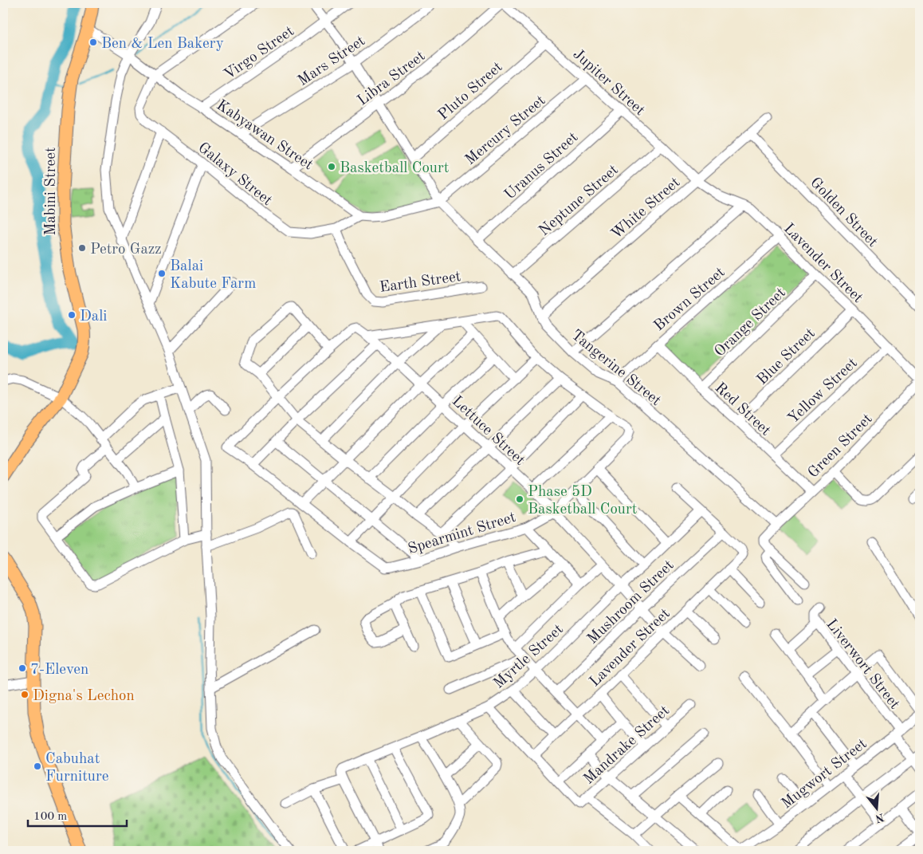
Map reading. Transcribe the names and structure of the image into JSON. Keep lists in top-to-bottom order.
{
  "streets": {
    "main road": ["Mabini Street"],
    "street": [
      "Virgo Street",
      "Mars Street",
      "Libra Street",
      "Jupiter Street",
      "Pluto Street",
      "Mercury Street",
      "Kabyawan Street",
      "Uranus Street",
      "Galaxy Street",
      "Neptune Street",
      "White Street",
      "Golden Street",
      "Lavender Street",
      "Earth Street",
      "Brown Street",
      "Orange Street",
      "Blue Street",
      "Tangerine Street",
      "Yellow Street",
      "Red Street",
      "Lettuce Street",
      "Green Street",
      "Spearmint Street",
      "Mushroom Street",
      "Myrtle Street",
      "Liverwort Street",
      "Mandrake Street",
      "Mugwort Street"
    ]
  },
  "crossings": [
    ["Virgo Street", "Kabyawan Street"],
    ["Virgo Street", "Tangerine Street"],
    ["Mars Street", "Kabyawan Street"],
    ["Mars Street", "Tangerine Street"],
    ["Libra Street", "Jupiter Street"],
    ["Libra Street", "Kabyawan Street"],
    ["Libra Street", "Tangerine Street"],
    ["Jupiter Street", "Pluto Street"],
    ["Jupiter Street", "Mercury Street"],
    ["Jupiter Street", "Uranus Street"],
    ["Jupiter Street", "Neptune Street"],
    ["Jupiter Street", "White Street"],
    ["Jupiter Street", "Lavender Street"],
    ["Pluto Street", "Tangerine Street"],
    ["Mercury Street", "Tangerine Street"],
    ["Kabyawan Street", "Galaxy Street"],
    ["Kabyawan Street", "Mabini Street"],
    ["Uranus Street", "Tangerine Street"],
    ["Galaxy Street", "Earth Street"],
    ["Neptune Street", "Tangerine Street"],
    ["White Street", "Golden Street"],
    ["White Street", "Lavender Street"],
    ["White Street", "Tangerine Street"],
    ["Lavender Street", "Brown Street"],
    ["Lavender Street", "Orange Street"],
    ["Lavender Street", "Blue Street"],
    ["Lavender Street", "Yellow Street"],
    ["Lavender Street", "Lettuce Street"],
    ["Lavender Street", "Mushroom Street"],
    ["Brown Street", "Tangerine Street"],
    ["Brown Street", "Red Street"],
    ["Orange Street", "Red Street"],
    ["Blue Street", "Red Street"],
    ["Tangerine Street", "Green Street"],
    ["Yellow Street", "Red Street"],
    ["Red Street", "Green Street"],
    ["Lettuce Street", "Spearmint Street"],
    ["Lettuce Street", "Mushroom Street"],
    ["Lettuce Street", "Myrtle Street"],
    ["Liverwort Street", "Mugwort Street"]
  ],
  "places": [
    "Ben & Len Bakery",
    "Basketball Court",
    "Petro Gazz",
    "Balai Kabute Farm",
    "Dali",
    "Phase 5D Basketball Court",
    "7-Eleven",
    "Digna's Lechon",
    "Cabuhat Furniture"
  ],
  "scale_bar": "100 m",
  "north": "bottom"
}
